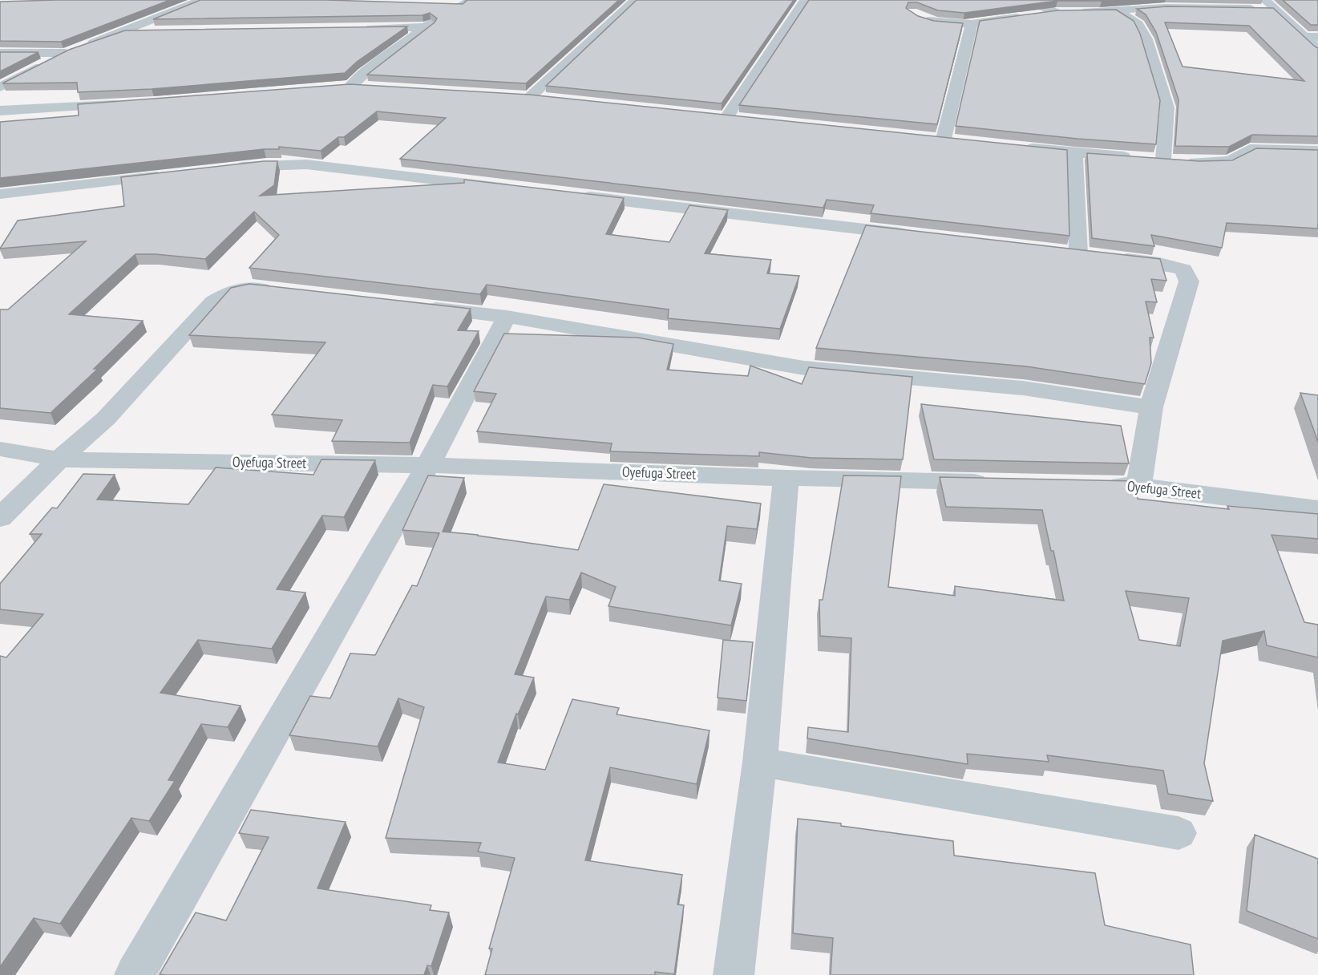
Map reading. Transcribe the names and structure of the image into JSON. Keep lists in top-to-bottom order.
{
  "streets": {
    "street": ["Oyefuga Street"]
  }
}
